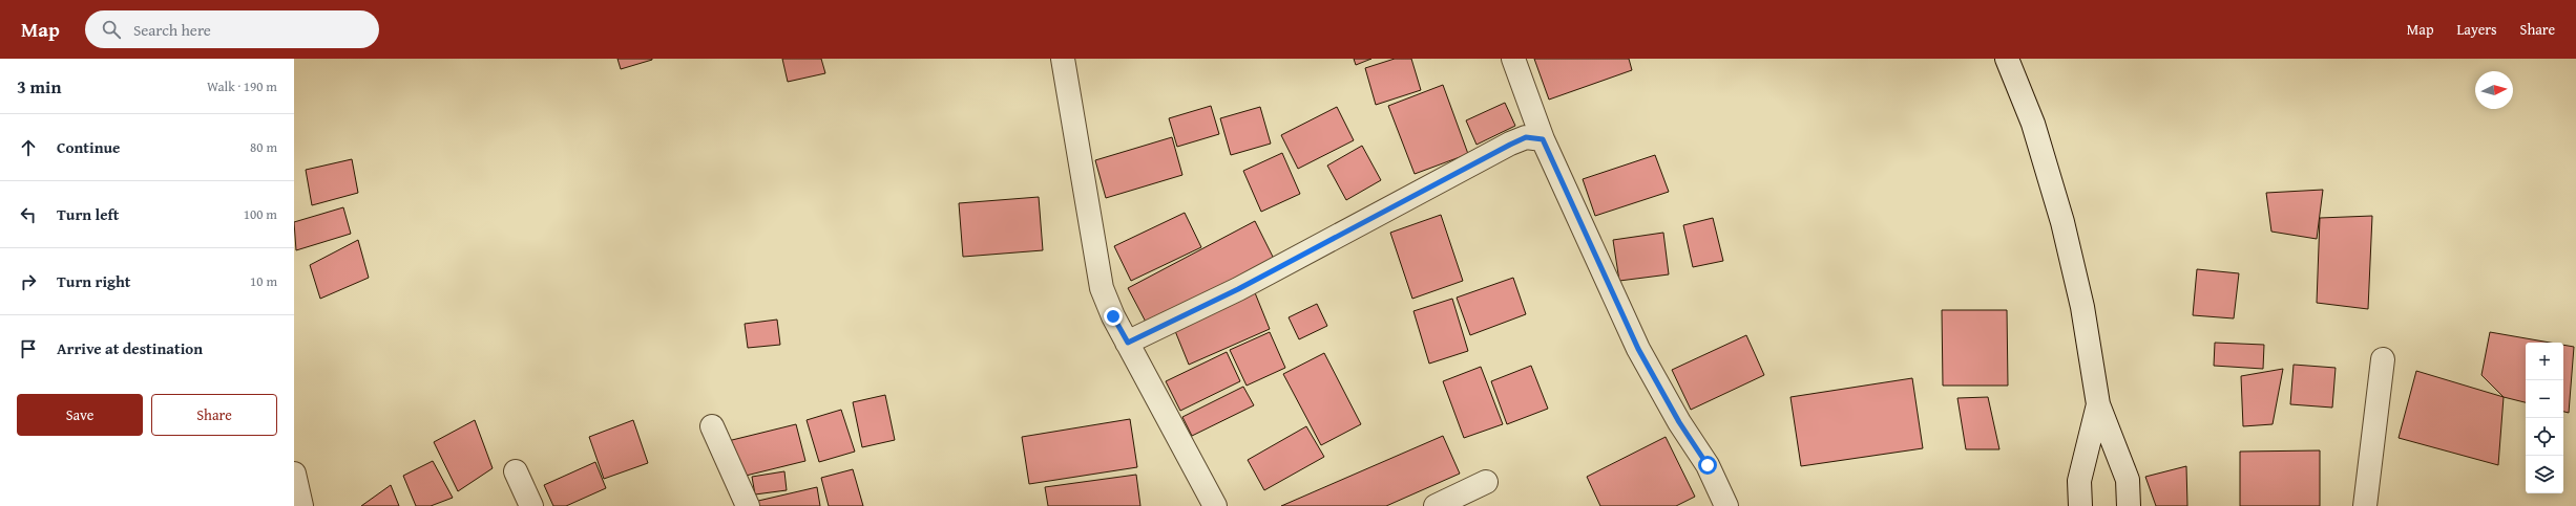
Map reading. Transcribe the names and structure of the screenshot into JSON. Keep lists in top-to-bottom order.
{
  "north": "right",
  "page": {
    "header": "Map",
    "search": "Search here",
    "nav": ["Map", "Layers", "Share"],
    "heading": ["3 min", "Walk · 190 m"],
    "list": [
      ["Continue", "80 m"],
      ["Turn left", "100 m"],
      ["Turn right", "10 m"],
      "Arrive at destination"
    ],
    "map_buttons": ["+", "−"],
    "buttons": ["Save", "Share"]
  }
}
